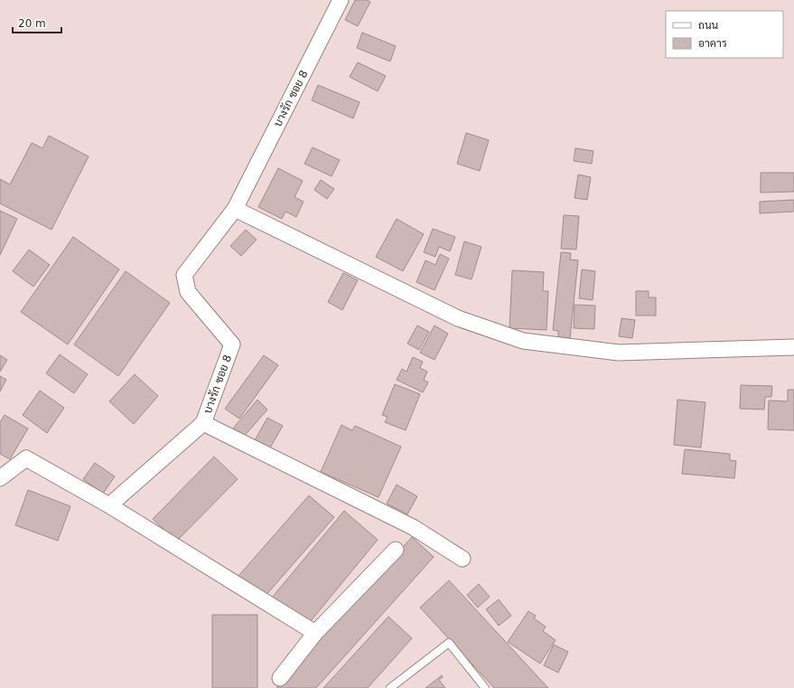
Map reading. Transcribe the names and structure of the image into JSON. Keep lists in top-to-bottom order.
{
  "streets": {
    "street": ["บางรัก ซอย 8"]
  },
  "legend": ["ถนน", "อาคาร"],
  "scale_bar": "20 m"
}
